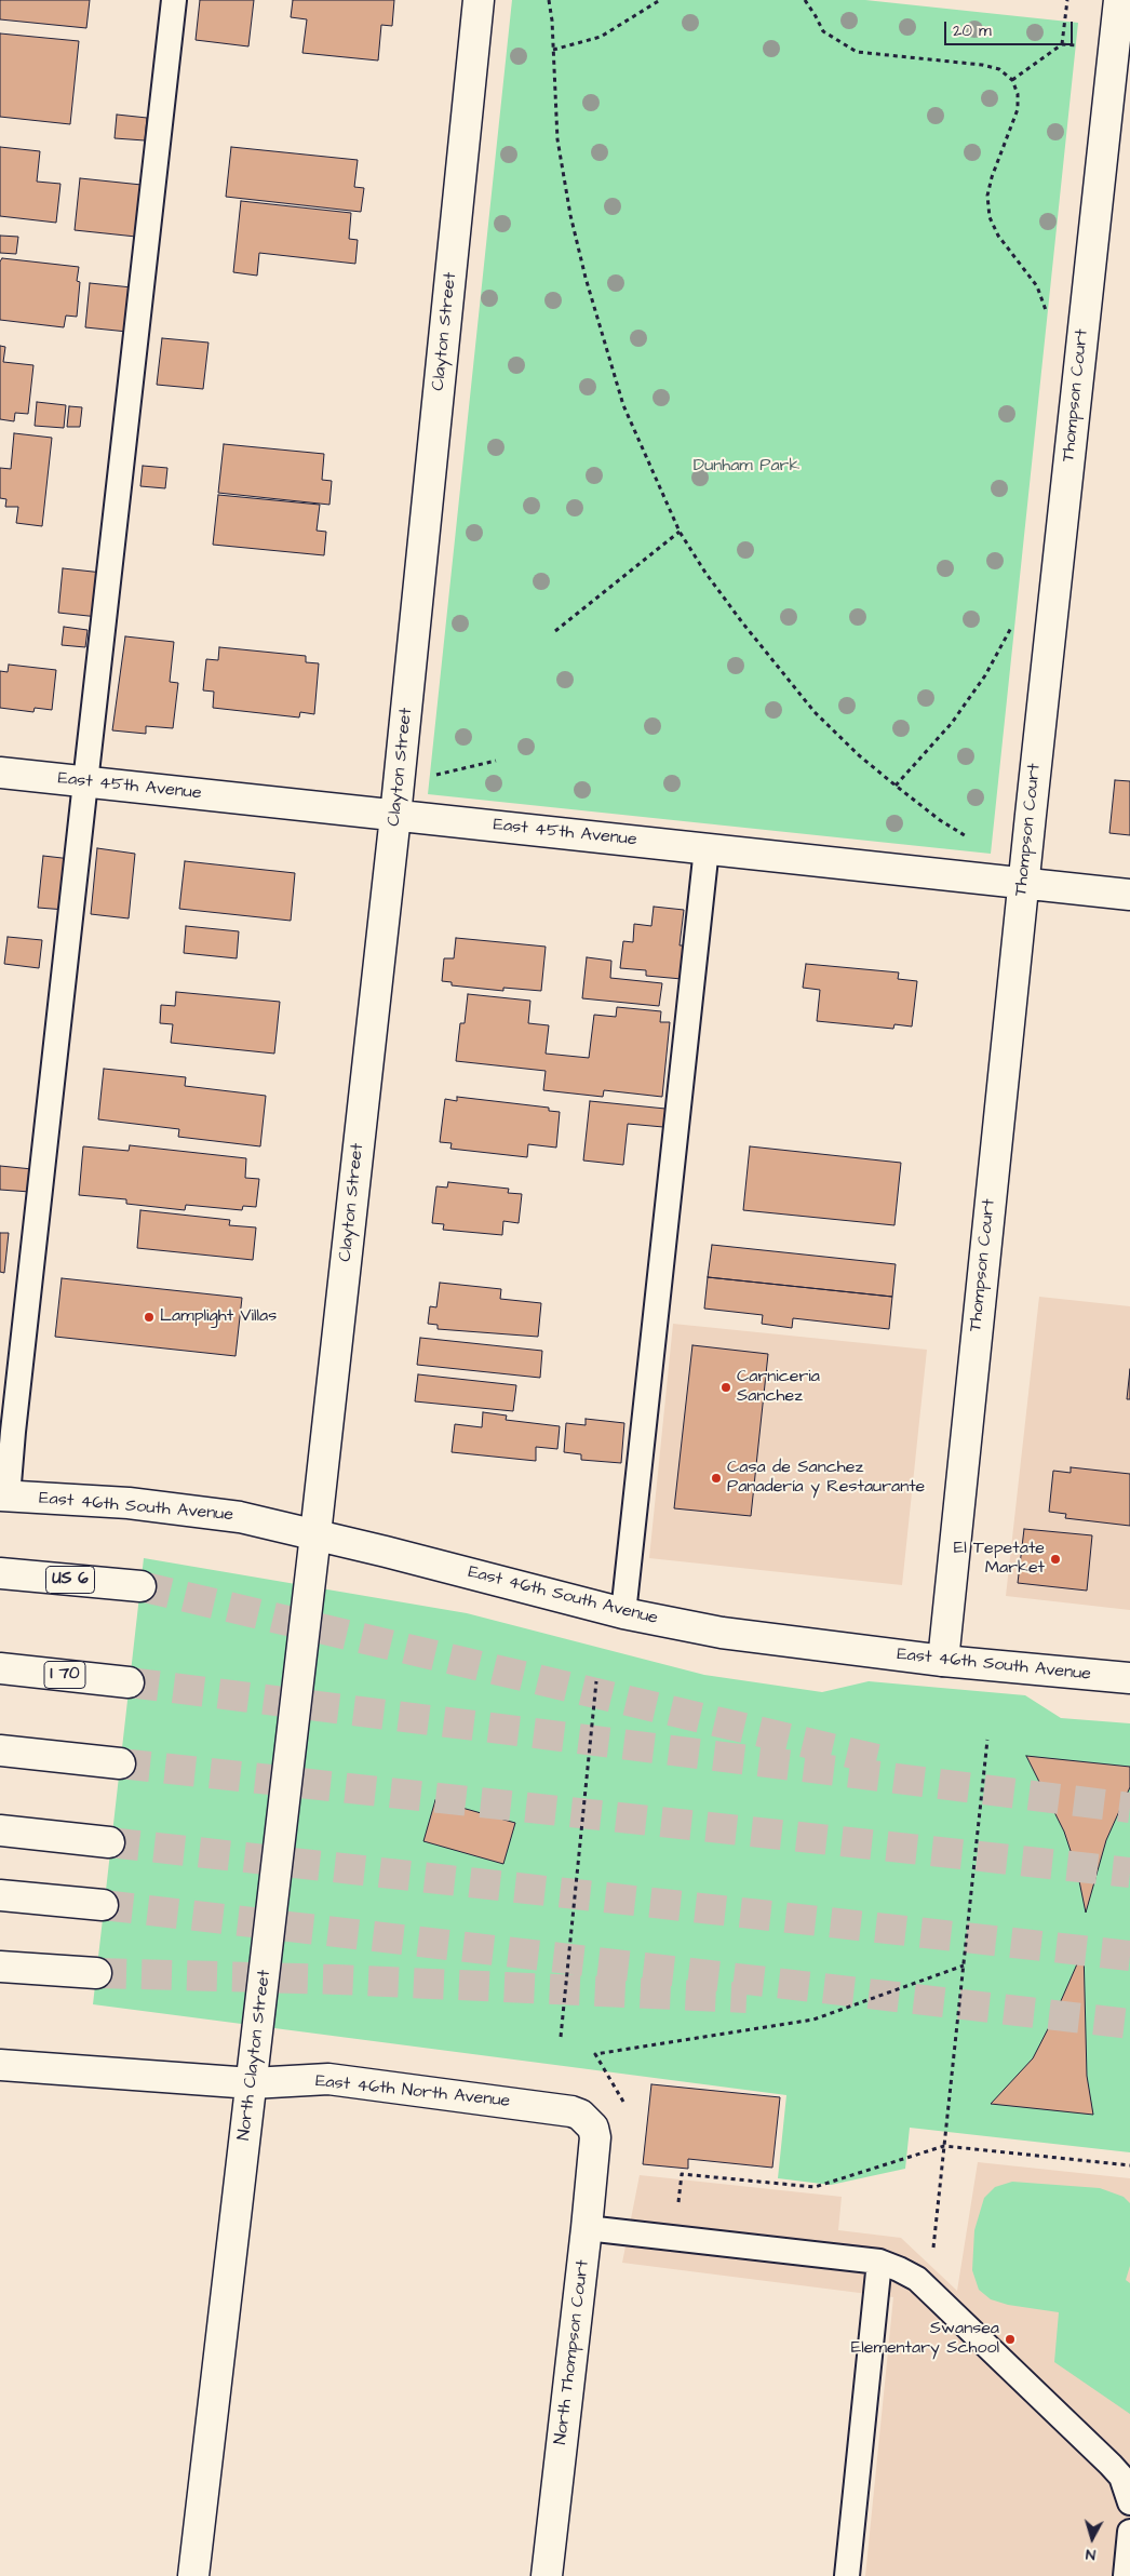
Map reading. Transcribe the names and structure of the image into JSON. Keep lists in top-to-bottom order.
{
  "streets": {
    "main road": [
      "Clayton Street",
      "Thompson Court",
      "East 45th Avenue",
      "East 46th South Avenue",
      "US 6",
      "I 70",
      "North Clayton Street",
      "East 46th North Avenue",
      "North Thompson Court"
    ]
  },
  "crossings": [
    ["Clayton Street", "East 45th Avenue"],
    ["Clayton Street", "East 46th South Avenue"],
    ["Clayton Street", "North Clayton Street"],
    ["Thompson Court", "East 45th Avenue"],
    ["Thompson Court", "East 46th South Avenue"],
    ["East 46th South Avenue", "North Clayton Street"],
    ["North Clayton Street", "East 46th North Avenue"],
    ["East 46th North Avenue", "North Thompson Court"]
  ],
  "parks": ["Dunham Park"],
  "places": [
    "Lamplight Villas",
    "Carniceria Sanchez",
    "Casa de Sanchez Panadería y Restaurante",
    "El Tepetate Market",
    "Swansea Elementary School"
  ],
  "scale_bar": "20 m",
  "north": "bottom"
}
